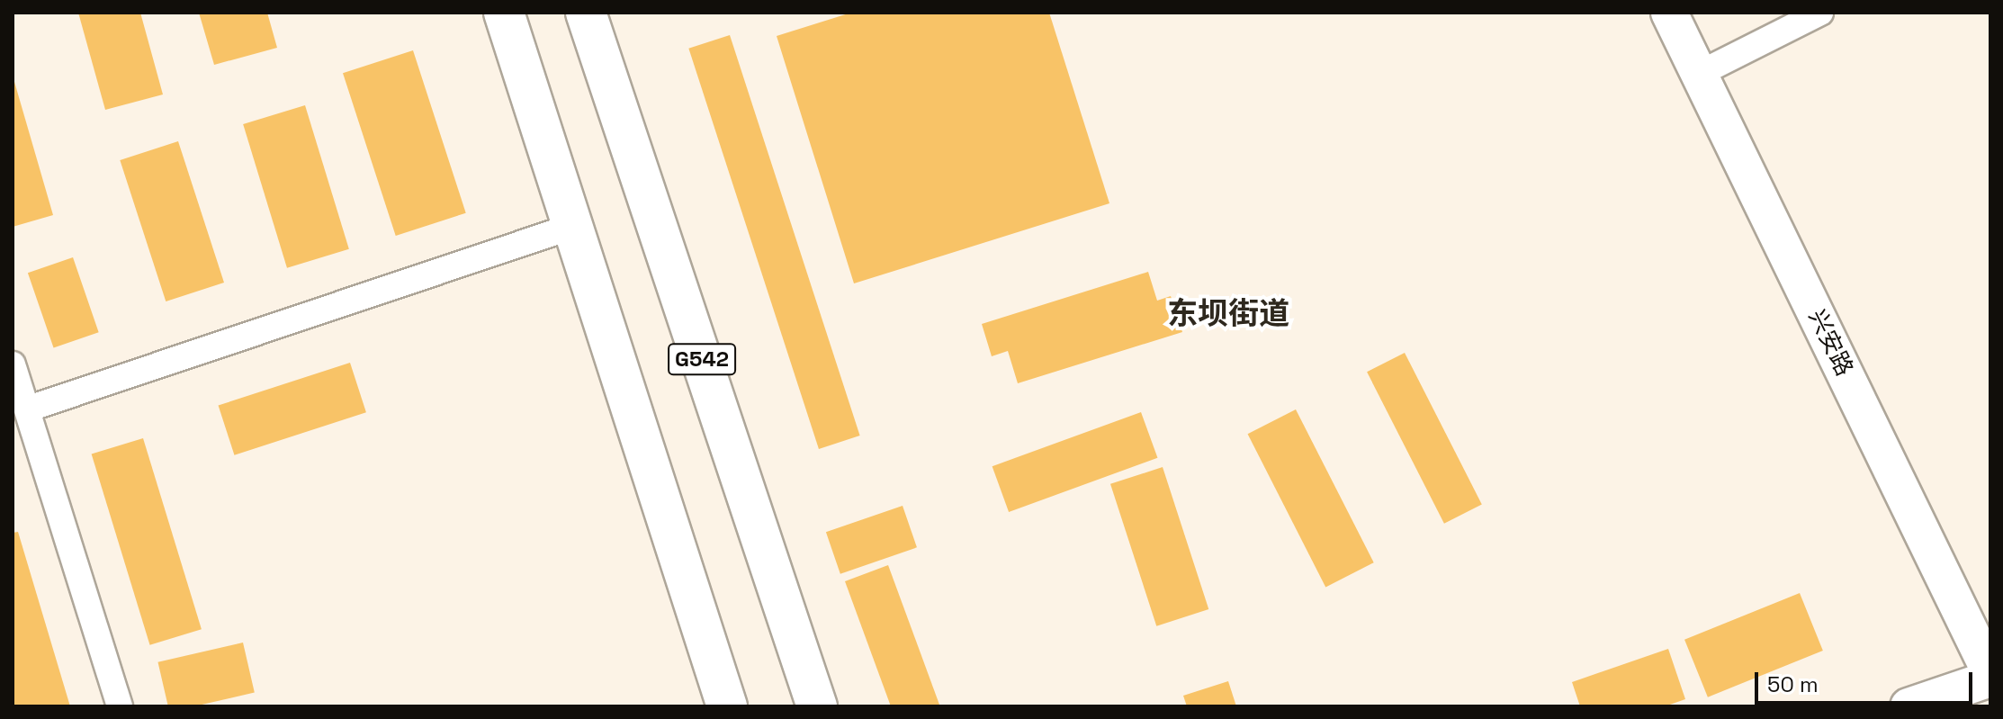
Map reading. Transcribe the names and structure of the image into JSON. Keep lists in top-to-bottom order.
{
  "streets": {
    "highway": ["G542"],
    "street": ["兴安路"]
  },
  "districts": ["东坝街道"],
  "scale_bar": "50 m"
}
